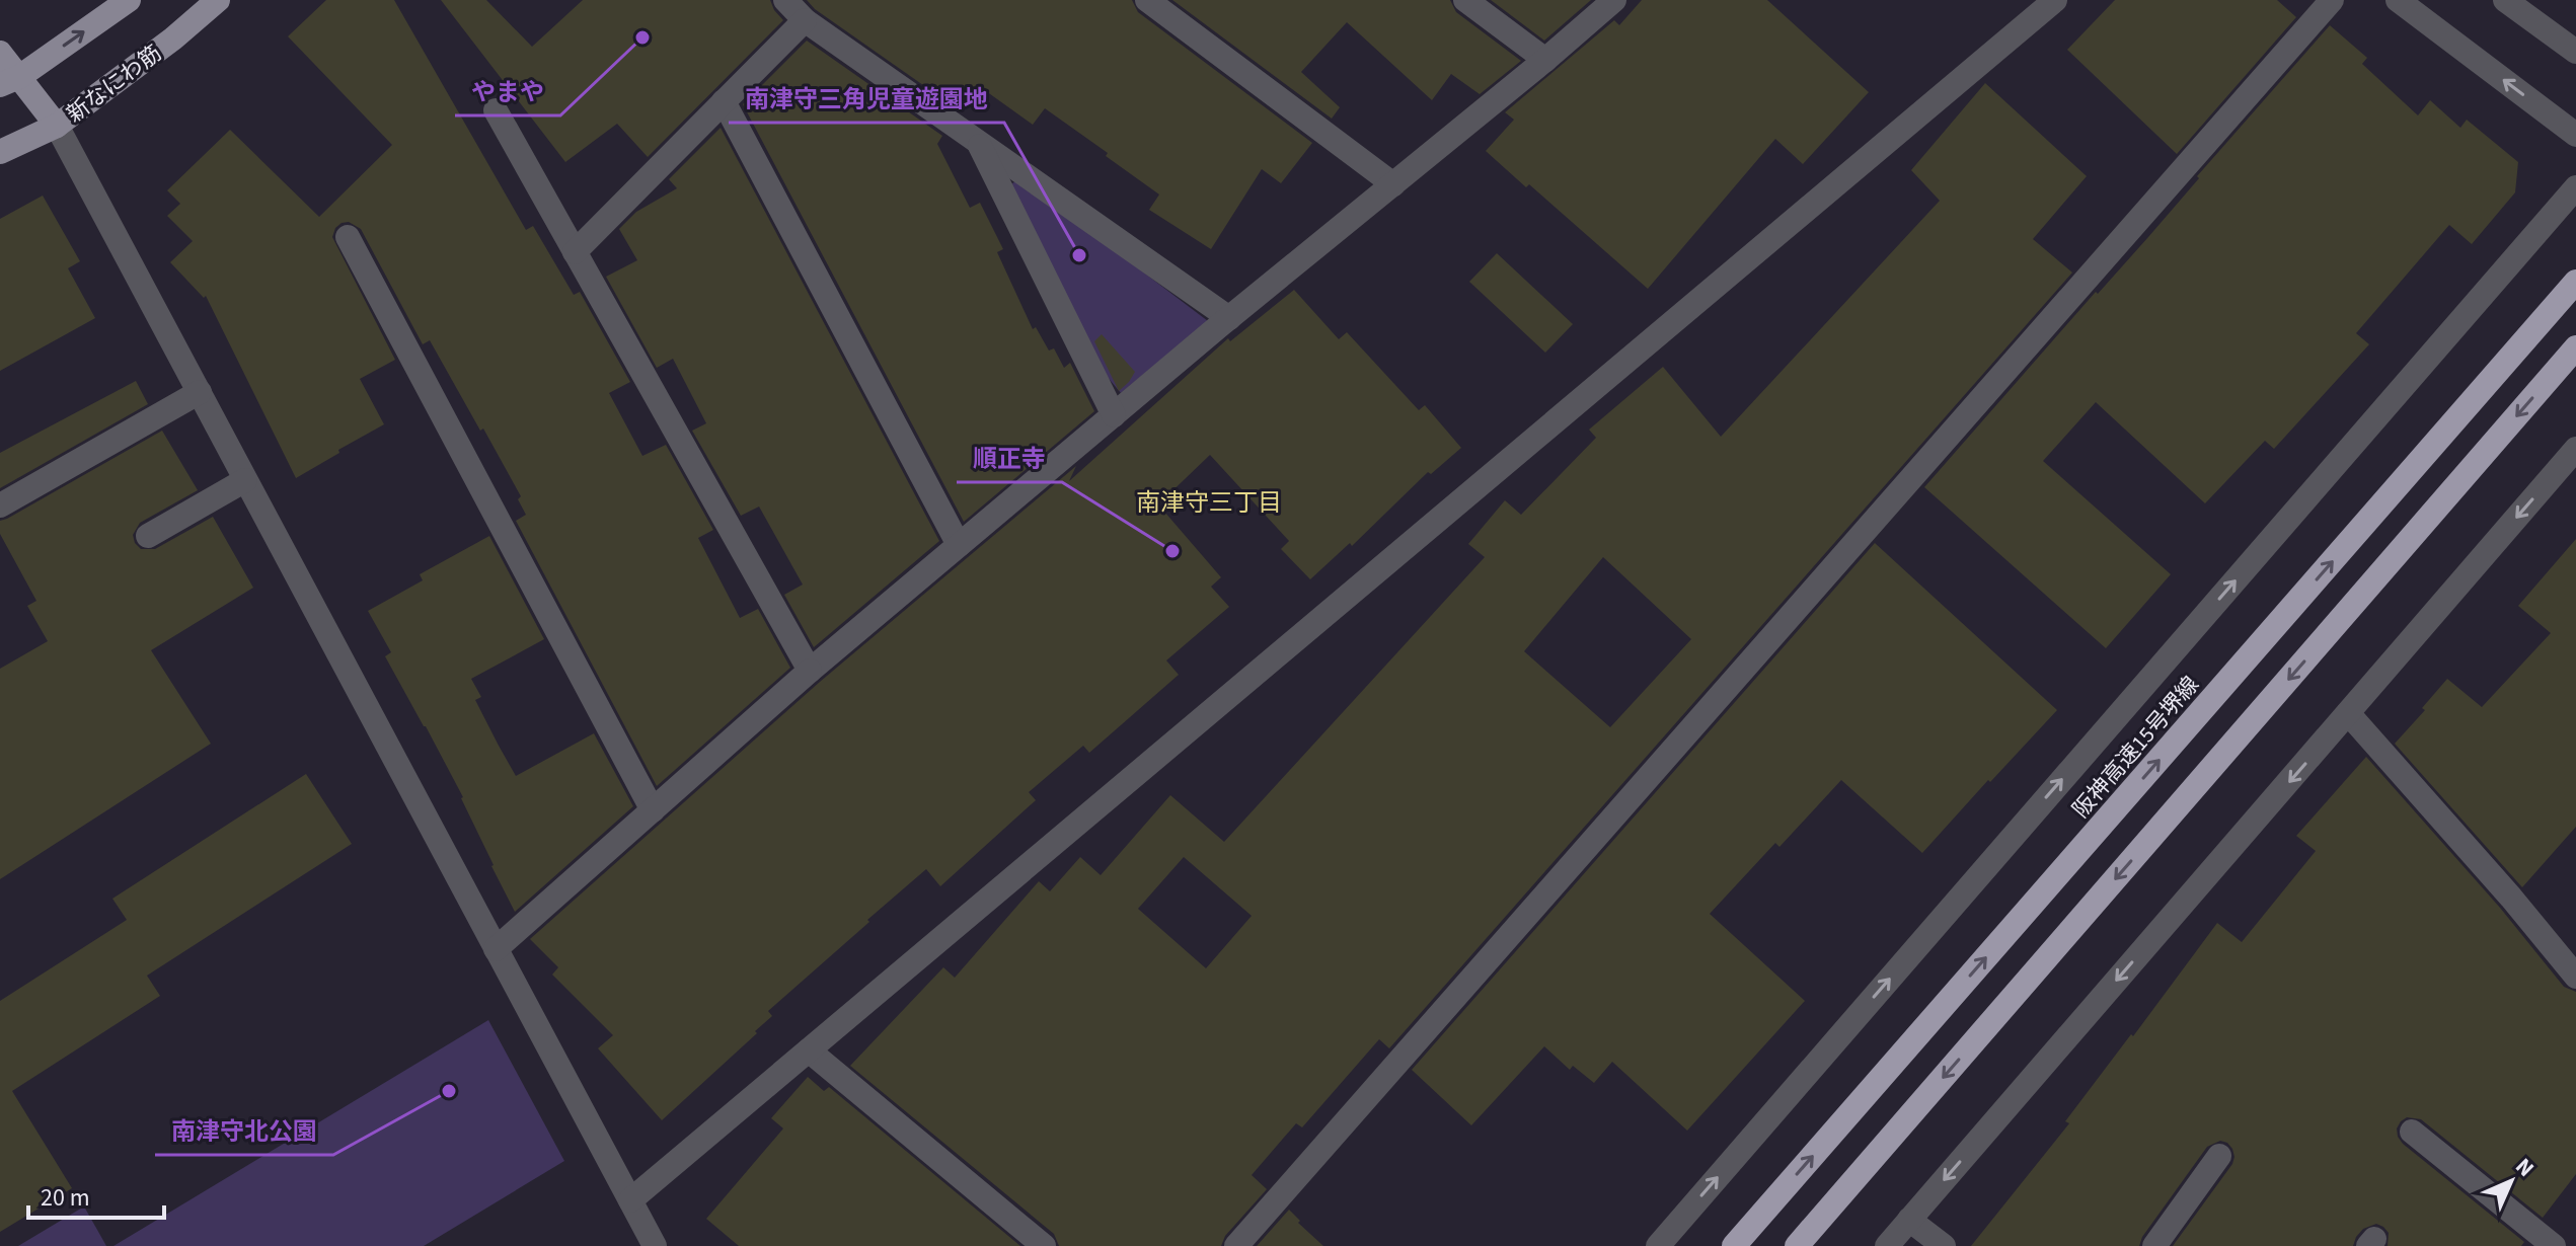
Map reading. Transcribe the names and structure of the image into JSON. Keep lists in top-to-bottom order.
{
  "streets": {
    "highway": ["阪神高速15号堺線"],
    "main road": ["新なにわ筋"]
  },
  "districts": ["南津守三丁目"],
  "places": [
    "やまや",
    "南津守三角児童遊園地",
    "順正寺",
    "南津守北公園"
  ],
  "scale_bar": "20 m",
  "north": "top right"
}
